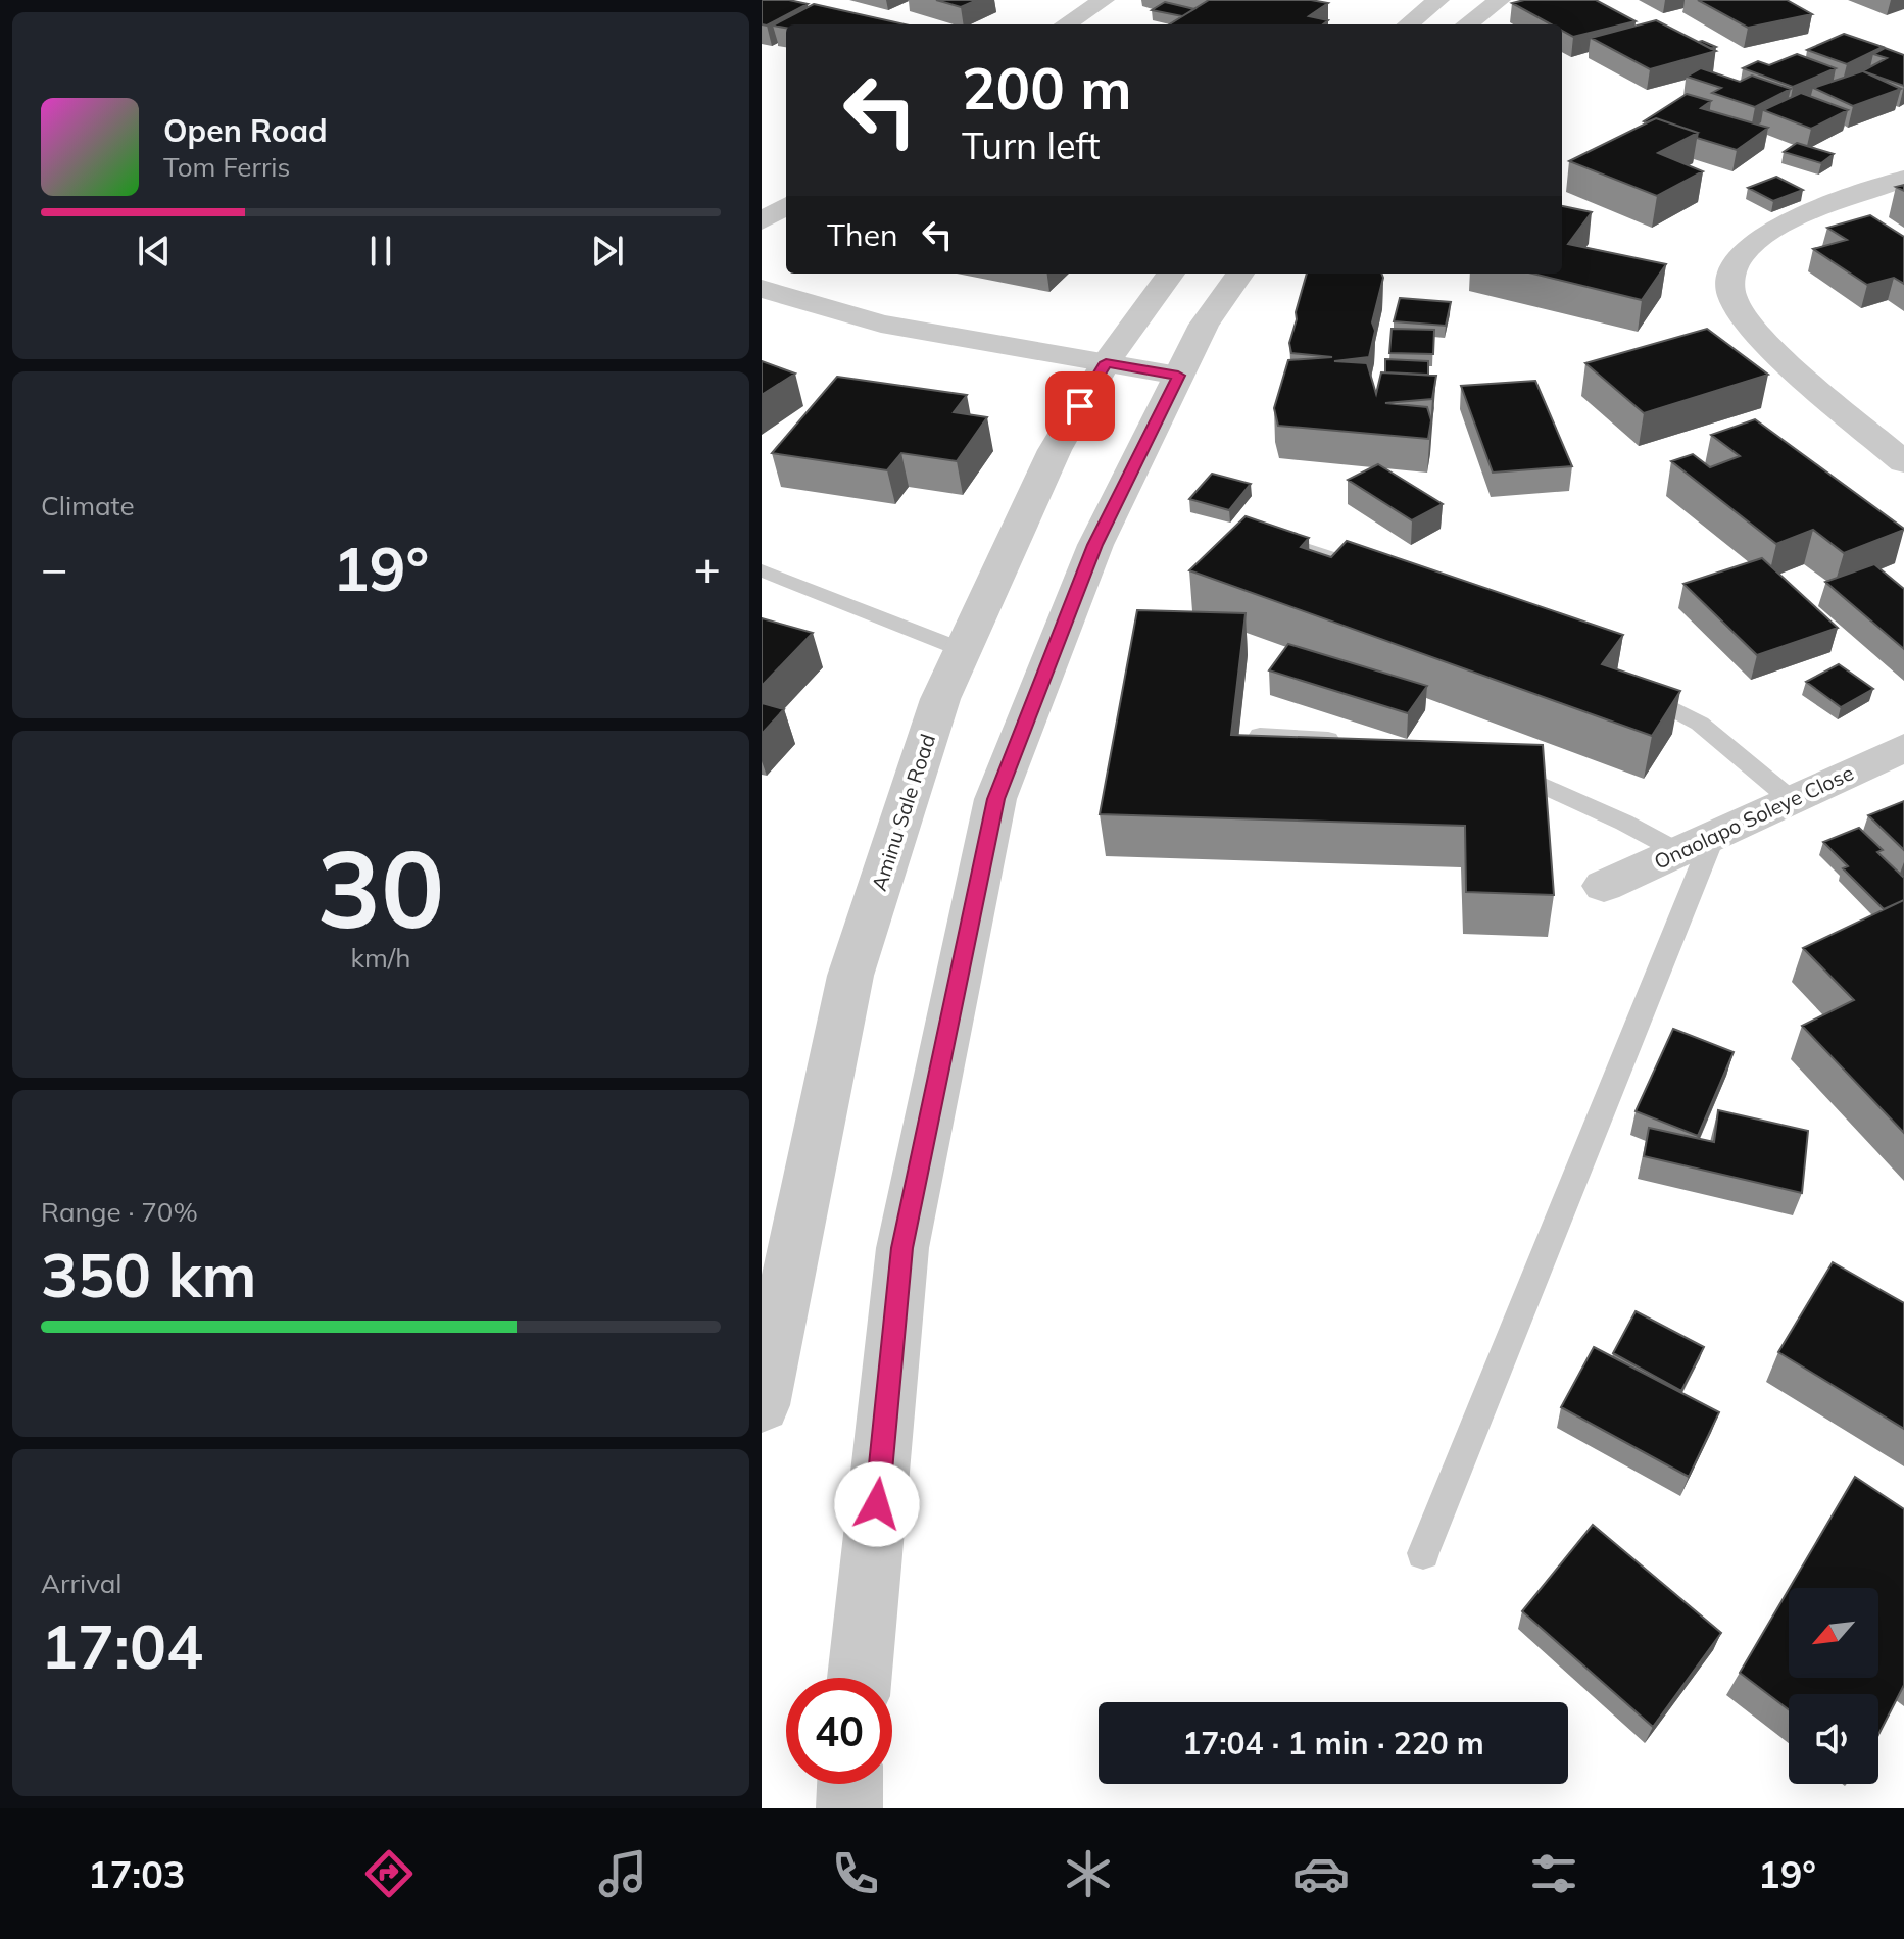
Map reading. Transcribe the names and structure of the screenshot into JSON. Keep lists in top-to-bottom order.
{
  "streets": {
    "street": ["Aminu Sale Road", "Onaolapo Soleye Close"]
  },
  "north": "bottom left",
  "page": {
    "turn": ["200 m", "Turn left"],
    "song": ["Open Road", "Tom Ferris"],
    "then": "Then",
    "tile": [
      "Climate",
      ["30", "km/h"],
      ["Range · 70%", "350 km"],
      ["Arrival", "17:04"]
    ],
    "heat": ["−", "19°", "+"],
    "limit": "40",
    "trip": "17:04 · 1 min · 220 m",
    "tabs": ["17:03", "19°"]
  }
}
